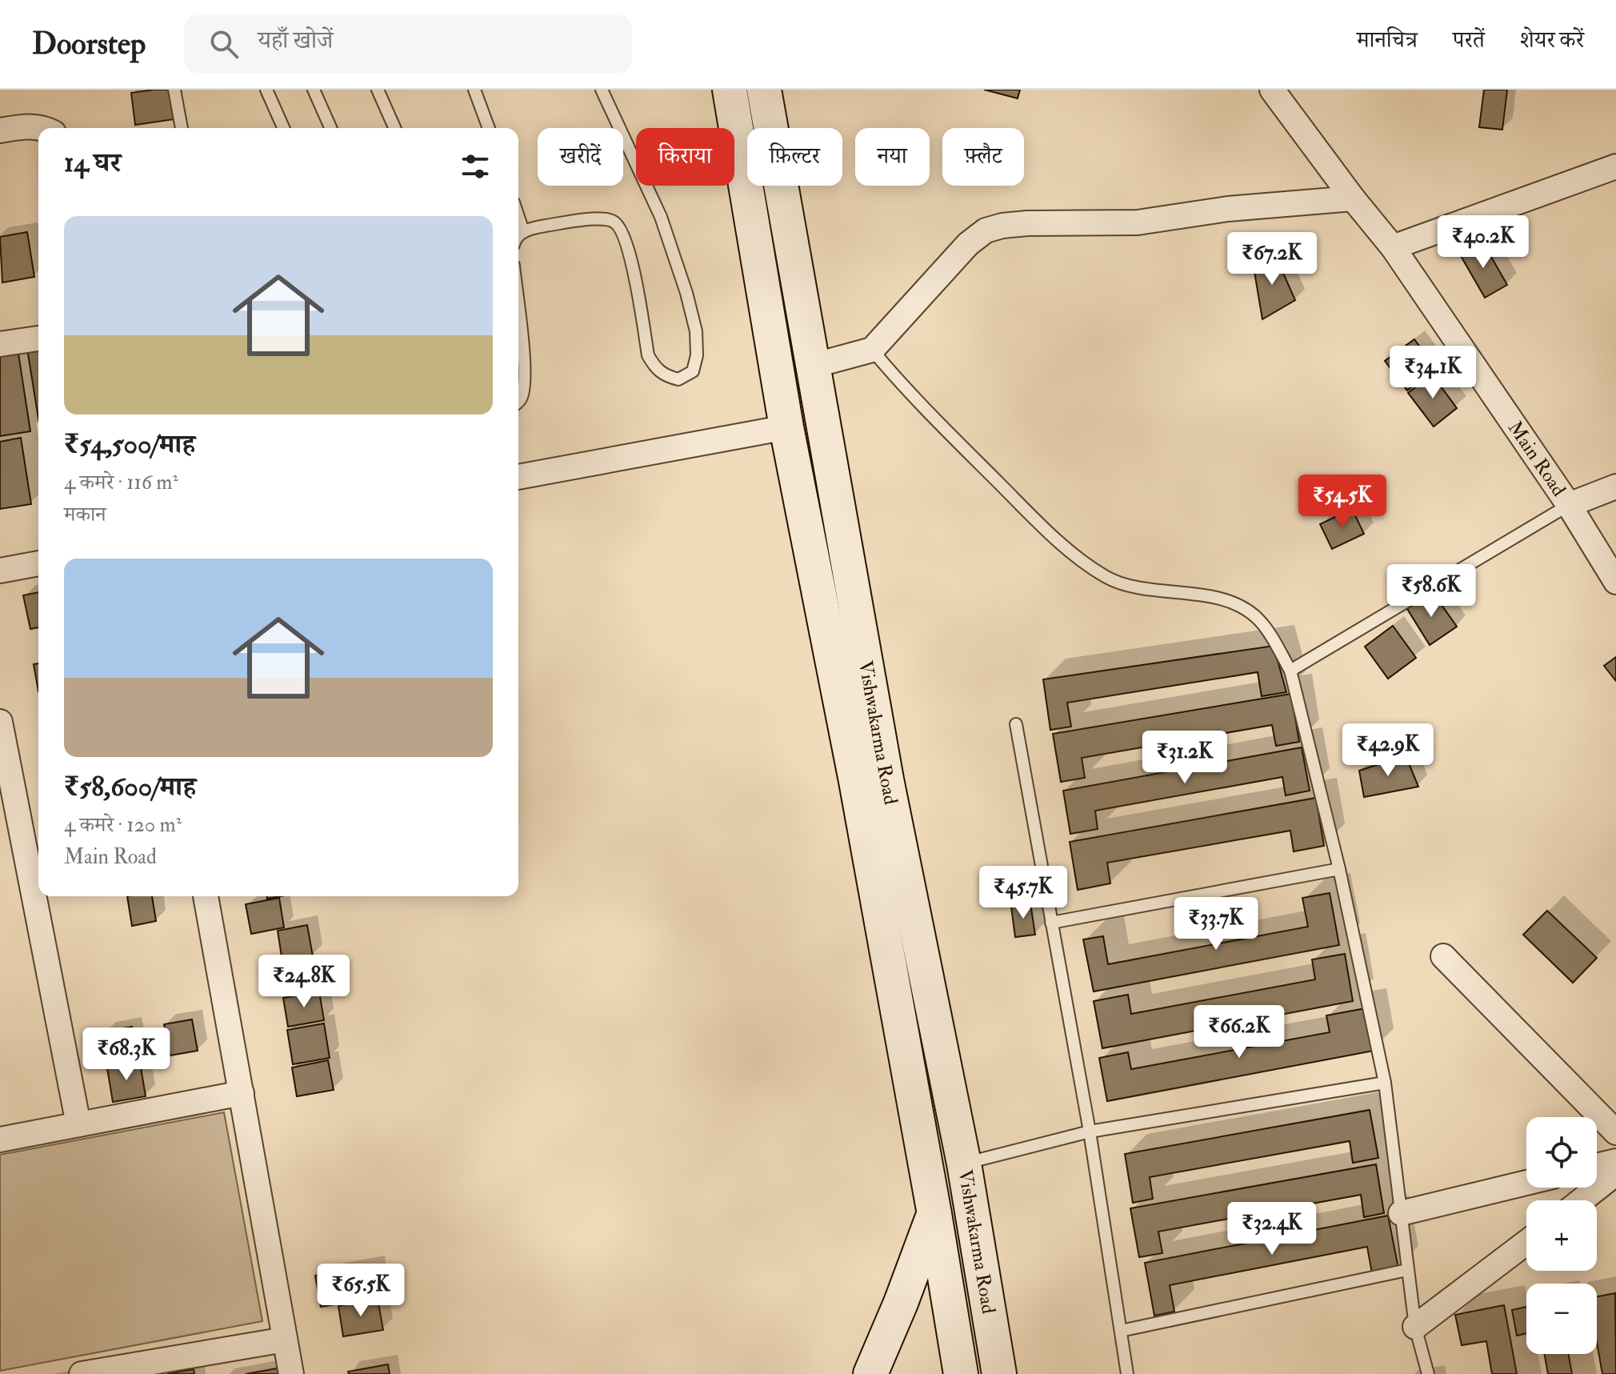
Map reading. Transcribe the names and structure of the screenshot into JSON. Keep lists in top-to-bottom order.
{
  "streets": {
    "main road": ["Vishwakarma Road"],
    "street": ["Main Road"]
  },
  "page": {
    "header": "Doorstep",
    "search": "यहाँ खोजें",
    "nav": ["मानचित्र", "परतें", "शेयर करें"],
    "chip": [
      "खरीदें",
      "किराया",
      "फ़िल्टर",
      "नया",
      "फ़्लैट"
    ],
    "heading": "14 घर",
    "list": [
      {
        "name": "₹54,500/माह",
        "note": "4 कमरे · 116 m² · मकान"
      },
      {
        "name": "₹58,600/माह",
        "note": "4 कमरे · 120 m² · Main Road"
      }
    ],
    "price": [
      "₹40.2K",
      "₹67.2K",
      "₹34.1K",
      "₹54.5K",
      "₹58.6K",
      "₹42.9K",
      "₹31.2K",
      "₹45.7K",
      "₹33.7K",
      "₹24.8K",
      "₹66.2K",
      "₹68.3K",
      "₹32.4K",
      "₹65.5K"
    ],
    "map_buttons": ["+", "−"]
  }
}
